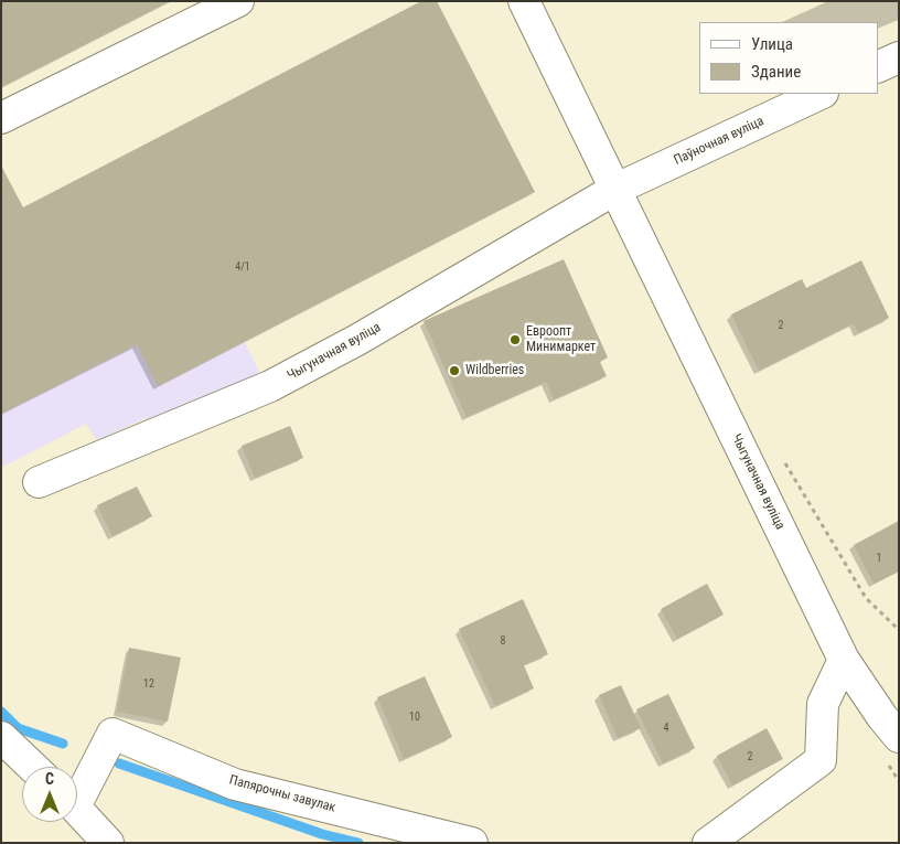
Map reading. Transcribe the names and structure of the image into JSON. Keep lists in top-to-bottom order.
{
  "streets": {
    "street": ["Паўночная вуліца", "Чыгуначная вуліца", "Папярочны завулак"]
  },
  "crossings": [
    ["Паўночная вуліца", "Чыгуначная вуліца"]
  ],
  "places": ["Евроопт Минимаркет", "Wildberries"],
  "house_numbers": [
    "4/1",
    "2",
    "1",
    "8",
    "12",
    "10",
    "4",
    "2"
  ],
  "legend": ["Улица", "Здание"],
  "north": "top"
}
